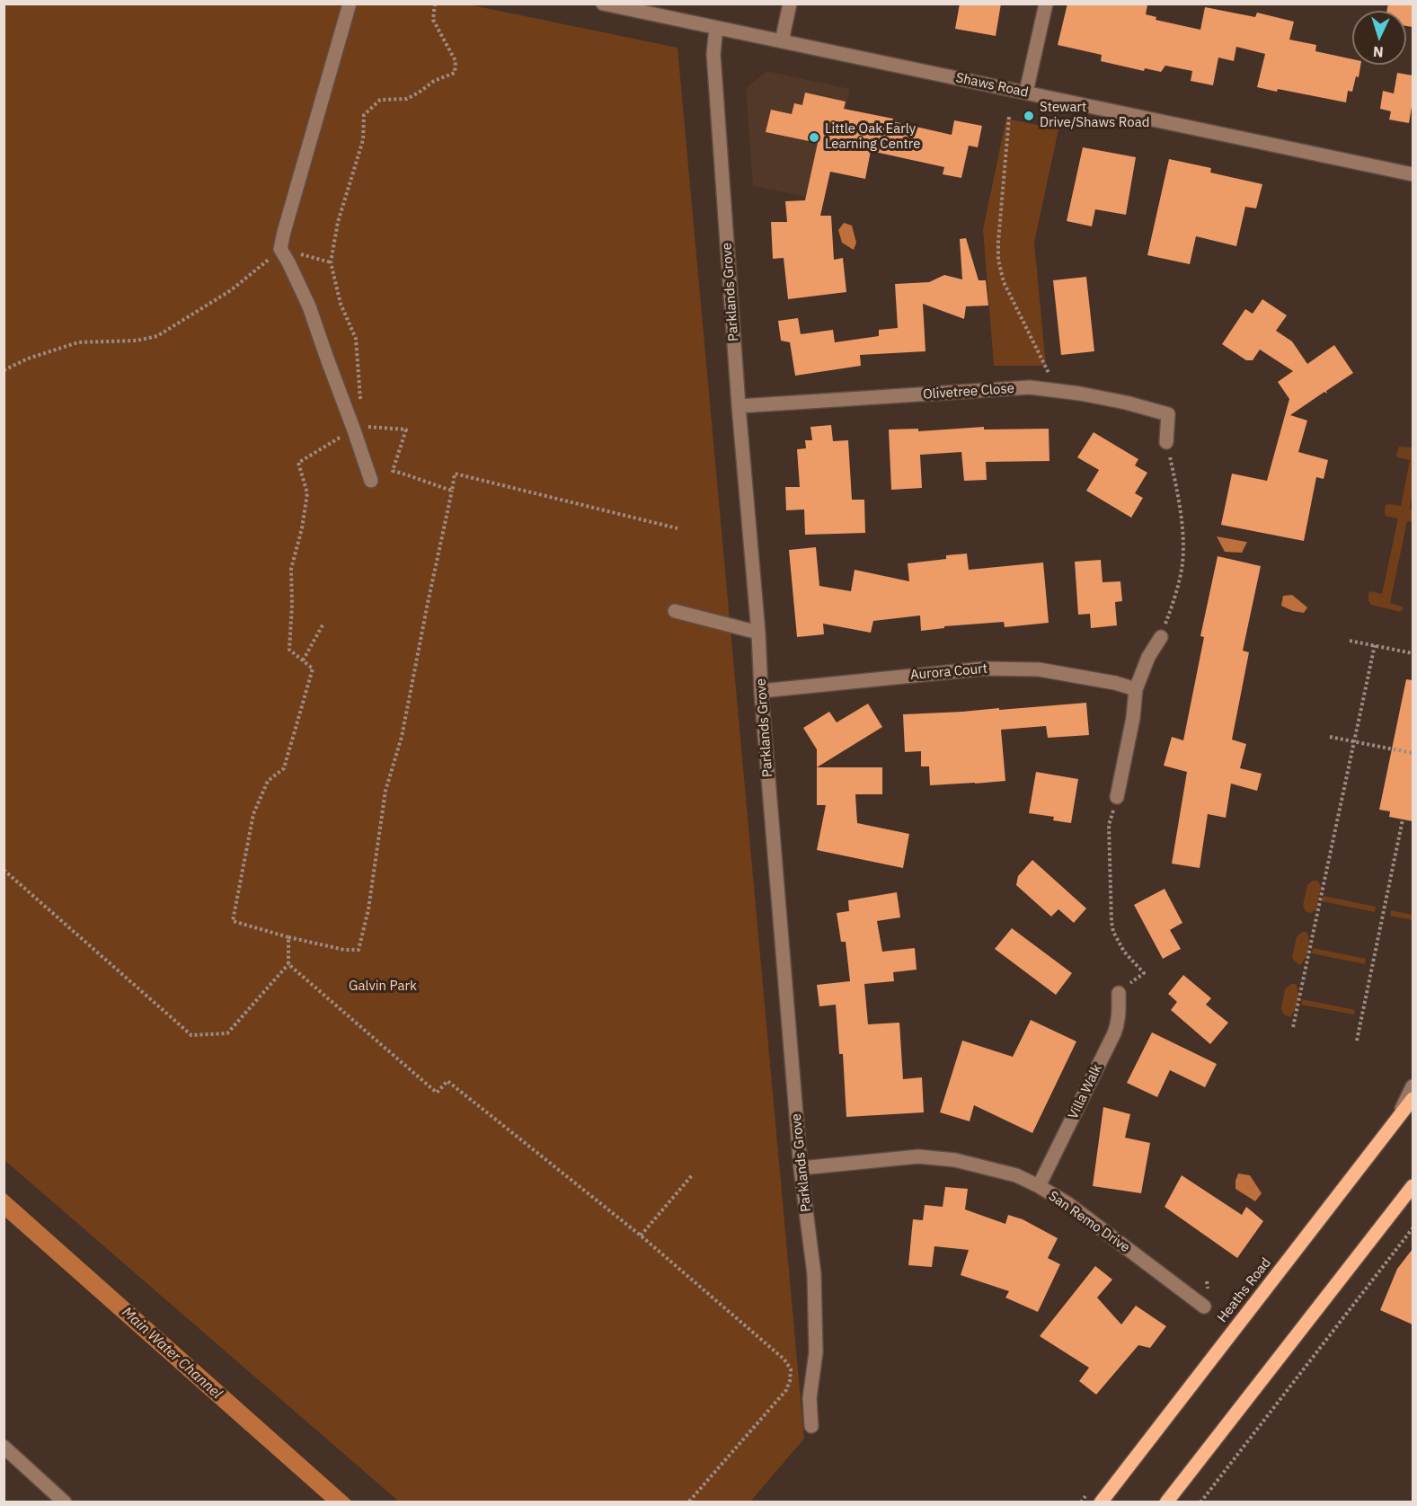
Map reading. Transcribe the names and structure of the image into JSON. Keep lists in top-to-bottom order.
{
  "streets": {
    "main road": ["Heaths Road"],
    "street": [
      "Shaws Road",
      "Parklands Grove",
      "Olivetree Close",
      "Aurora Court",
      "Villa Walk",
      "San Remo Drive"
    ]
  },
  "crossings": [
    ["Shaws Road", "Parklands Grove"],
    ["Parklands Grove", "Olivetree Close"],
    ["Parklands Grove", "Aurora Court"],
    ["Parklands Grove", "San Remo Drive"],
    ["Villa Walk", "San Remo Drive"]
  ],
  "water": ["Main Water Channel"],
  "parks": ["Galvin Park"],
  "places": ["Stewart Drive/Shaws Road", "Little Oak Early Learning Centre"],
  "north": "bottom"
}
